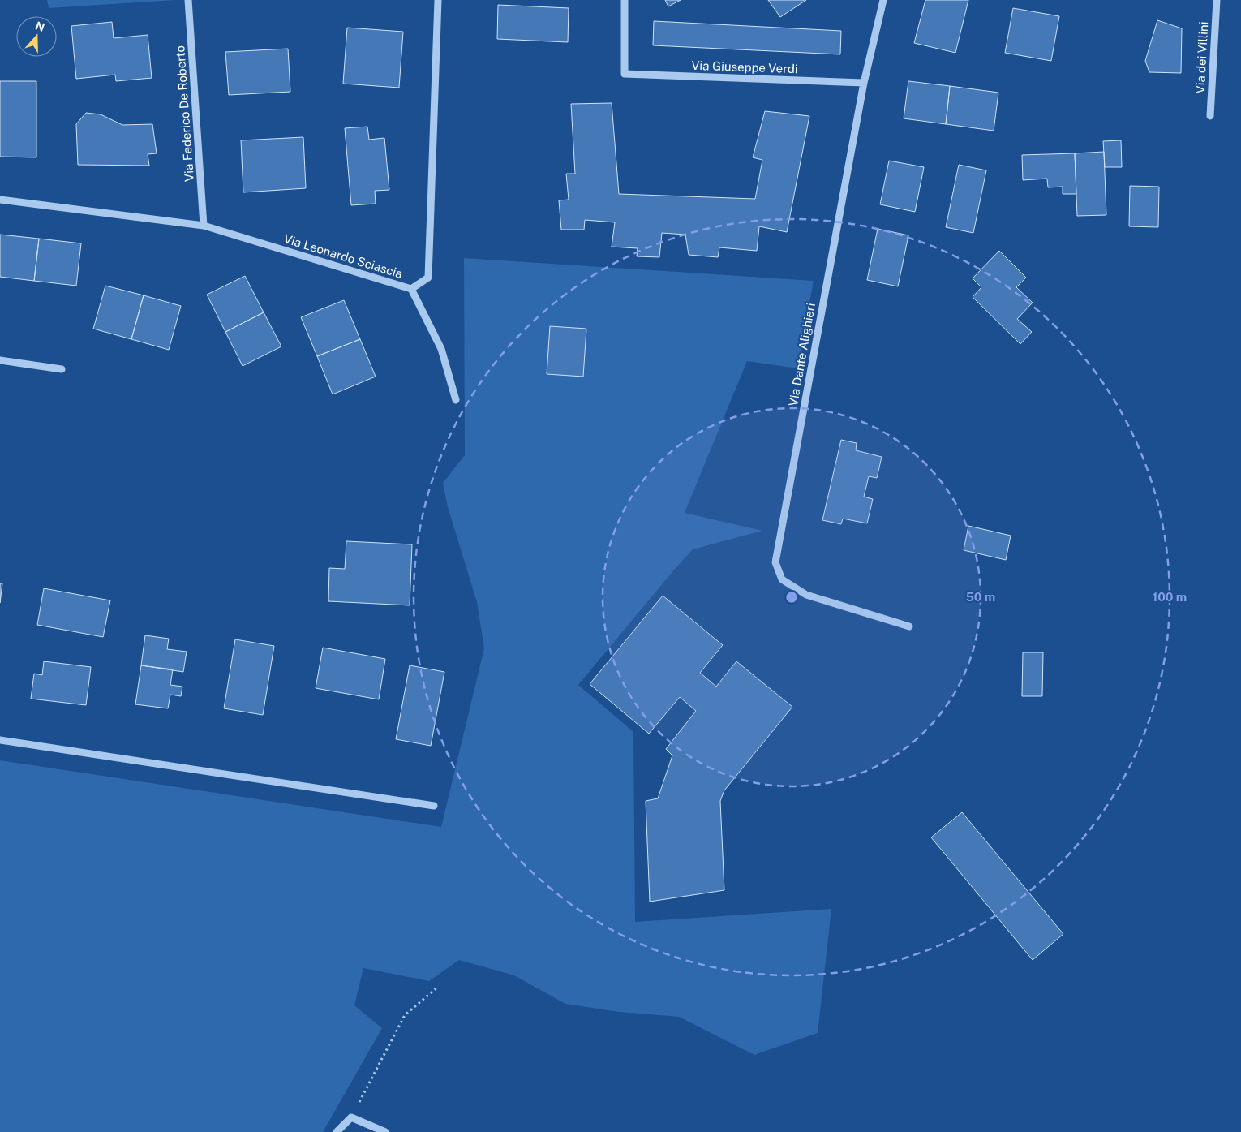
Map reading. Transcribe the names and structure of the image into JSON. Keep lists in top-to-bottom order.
{
  "streets": {
    "street": [
      "Via dei Villini",
      "Via Giuseppe Verdi",
      "Via Federico De Roberto",
      "Via Leonardo Sciascia",
      "Via Dante Alighieri"
    ]
  },
  "crossings": [
    ["Via Giuseppe Verdi", "Via Dante Alighieri"],
    ["Via Federico De Roberto", "Via Leonardo Sciascia"]
  ],
  "north": "top",
  "rings": ["50 m", "100 m"]
}
